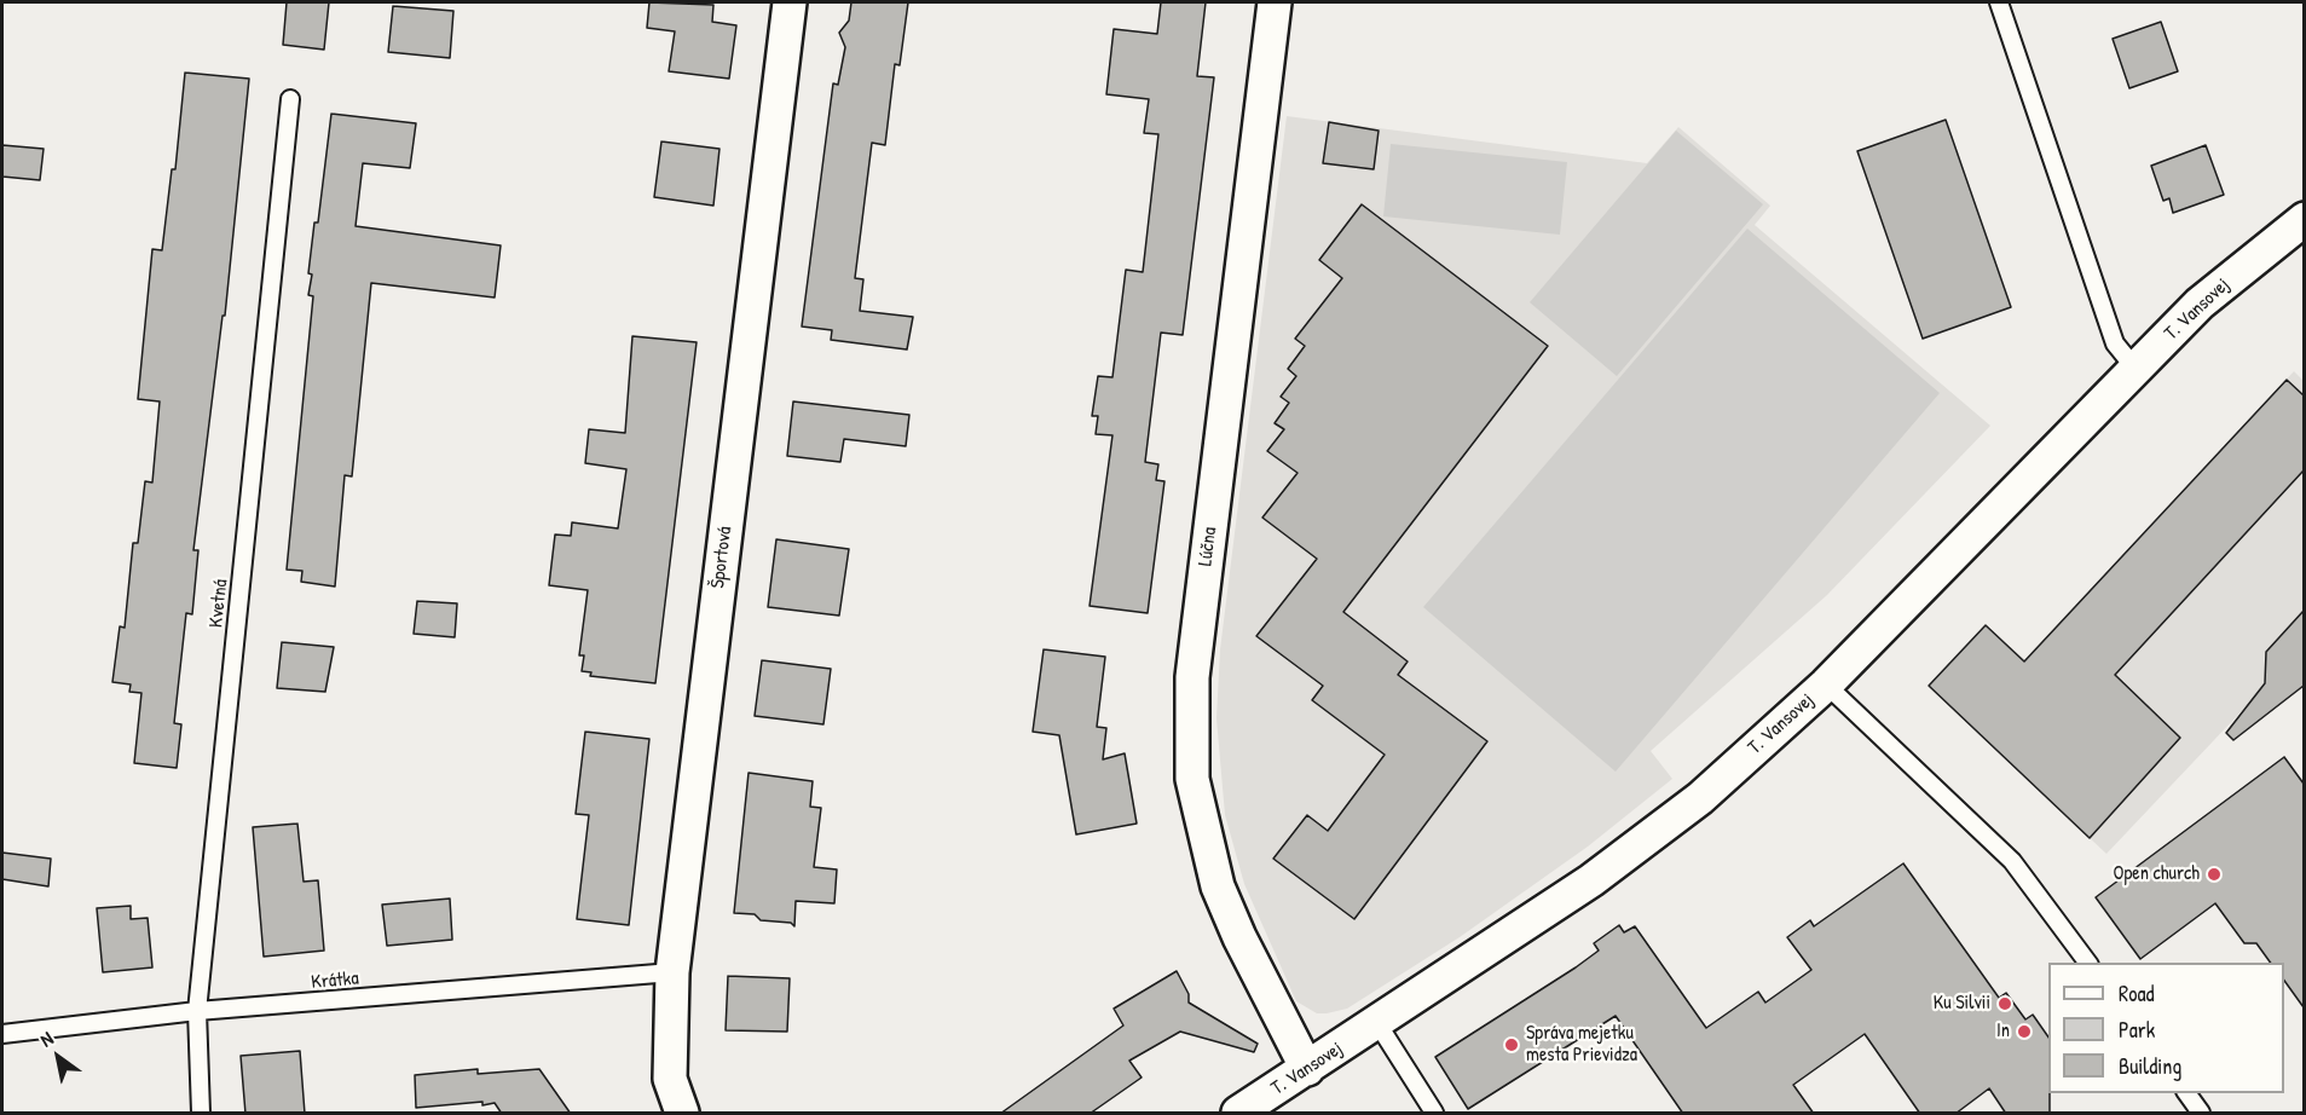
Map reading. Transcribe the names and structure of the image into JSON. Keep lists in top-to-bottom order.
{
  "streets": {
    "street": ["T. Vansovej", "Lúčna", "Športová"],
    "lane": ["Kvetná", "Krátka"]
  },
  "crossings": [
    ["T. Vansovej", "Lúčna"],
    ["Športová", "Krátka"],
    ["Kvetná", "Krátka"]
  ],
  "places": [
    "Open church",
    "Ku Silvii",
    "In",
    "Správa mejetku mesta Prievidza"
  ],
  "legend": ["Road", "Park", "Building"],
  "north": "top left"
}
